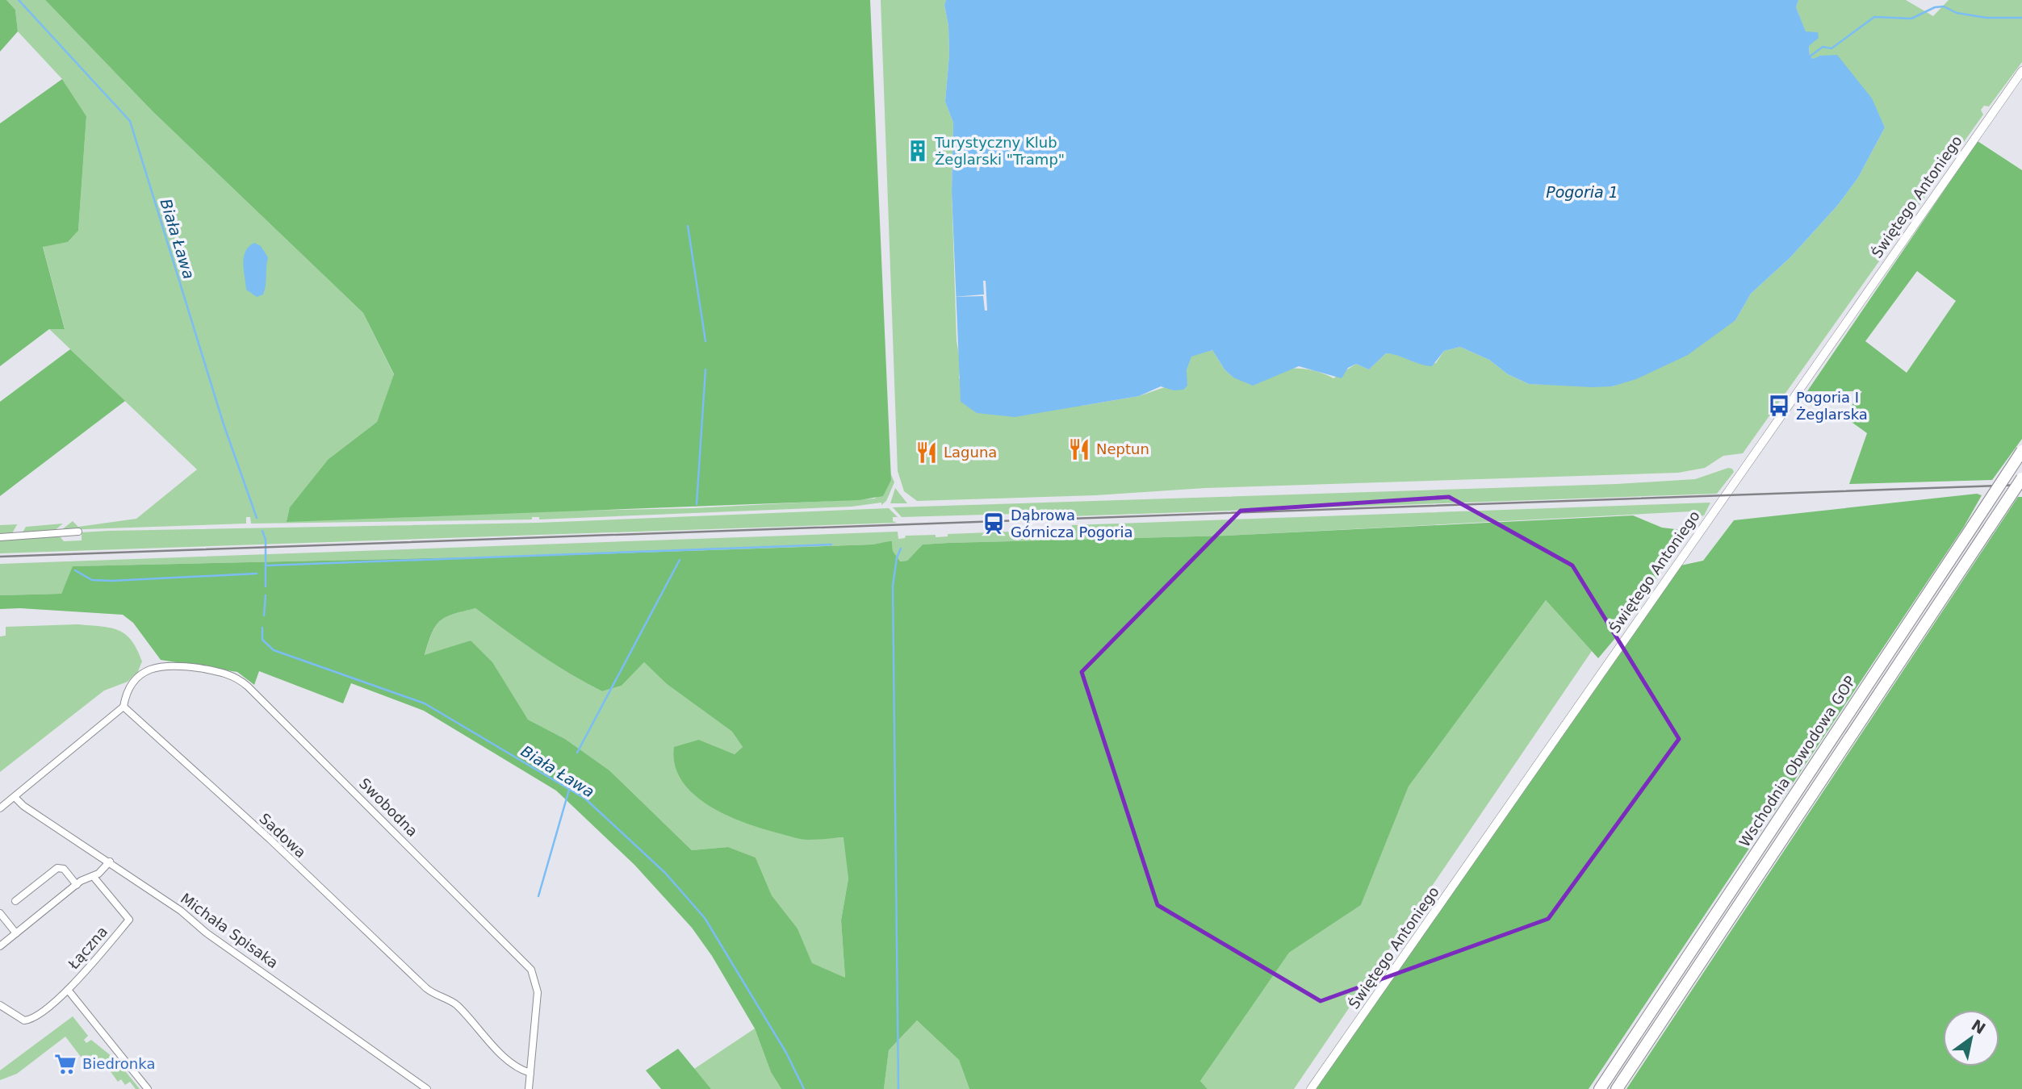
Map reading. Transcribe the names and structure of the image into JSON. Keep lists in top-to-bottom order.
{
  "streets": {
    "highway": ["Wschodnia Obwodowa GOP"],
    "street": [
      "Świętego Antoniego",
      "Swobodna",
      "Sadowa",
      "Michała Spisaka",
      "Łączna"
    ]
  },
  "crossings": [
    ["Swobodna", "Sadowa"]
  ],
  "water": ["Pogoria 1", "Biała Ława"],
  "places": {
    "building": ["Turystyczny Klub Żeglarski \"Tramp\""],
    "bus stop": ["Pogoria I Żeglarska"],
    "restaurant": ["Neptun", "Laguna"],
    "station": ["Dąbrowa Górnicza Pogoria"],
    "supermarket": ["Biedronka"]
  },
  "north": "top right"
}
